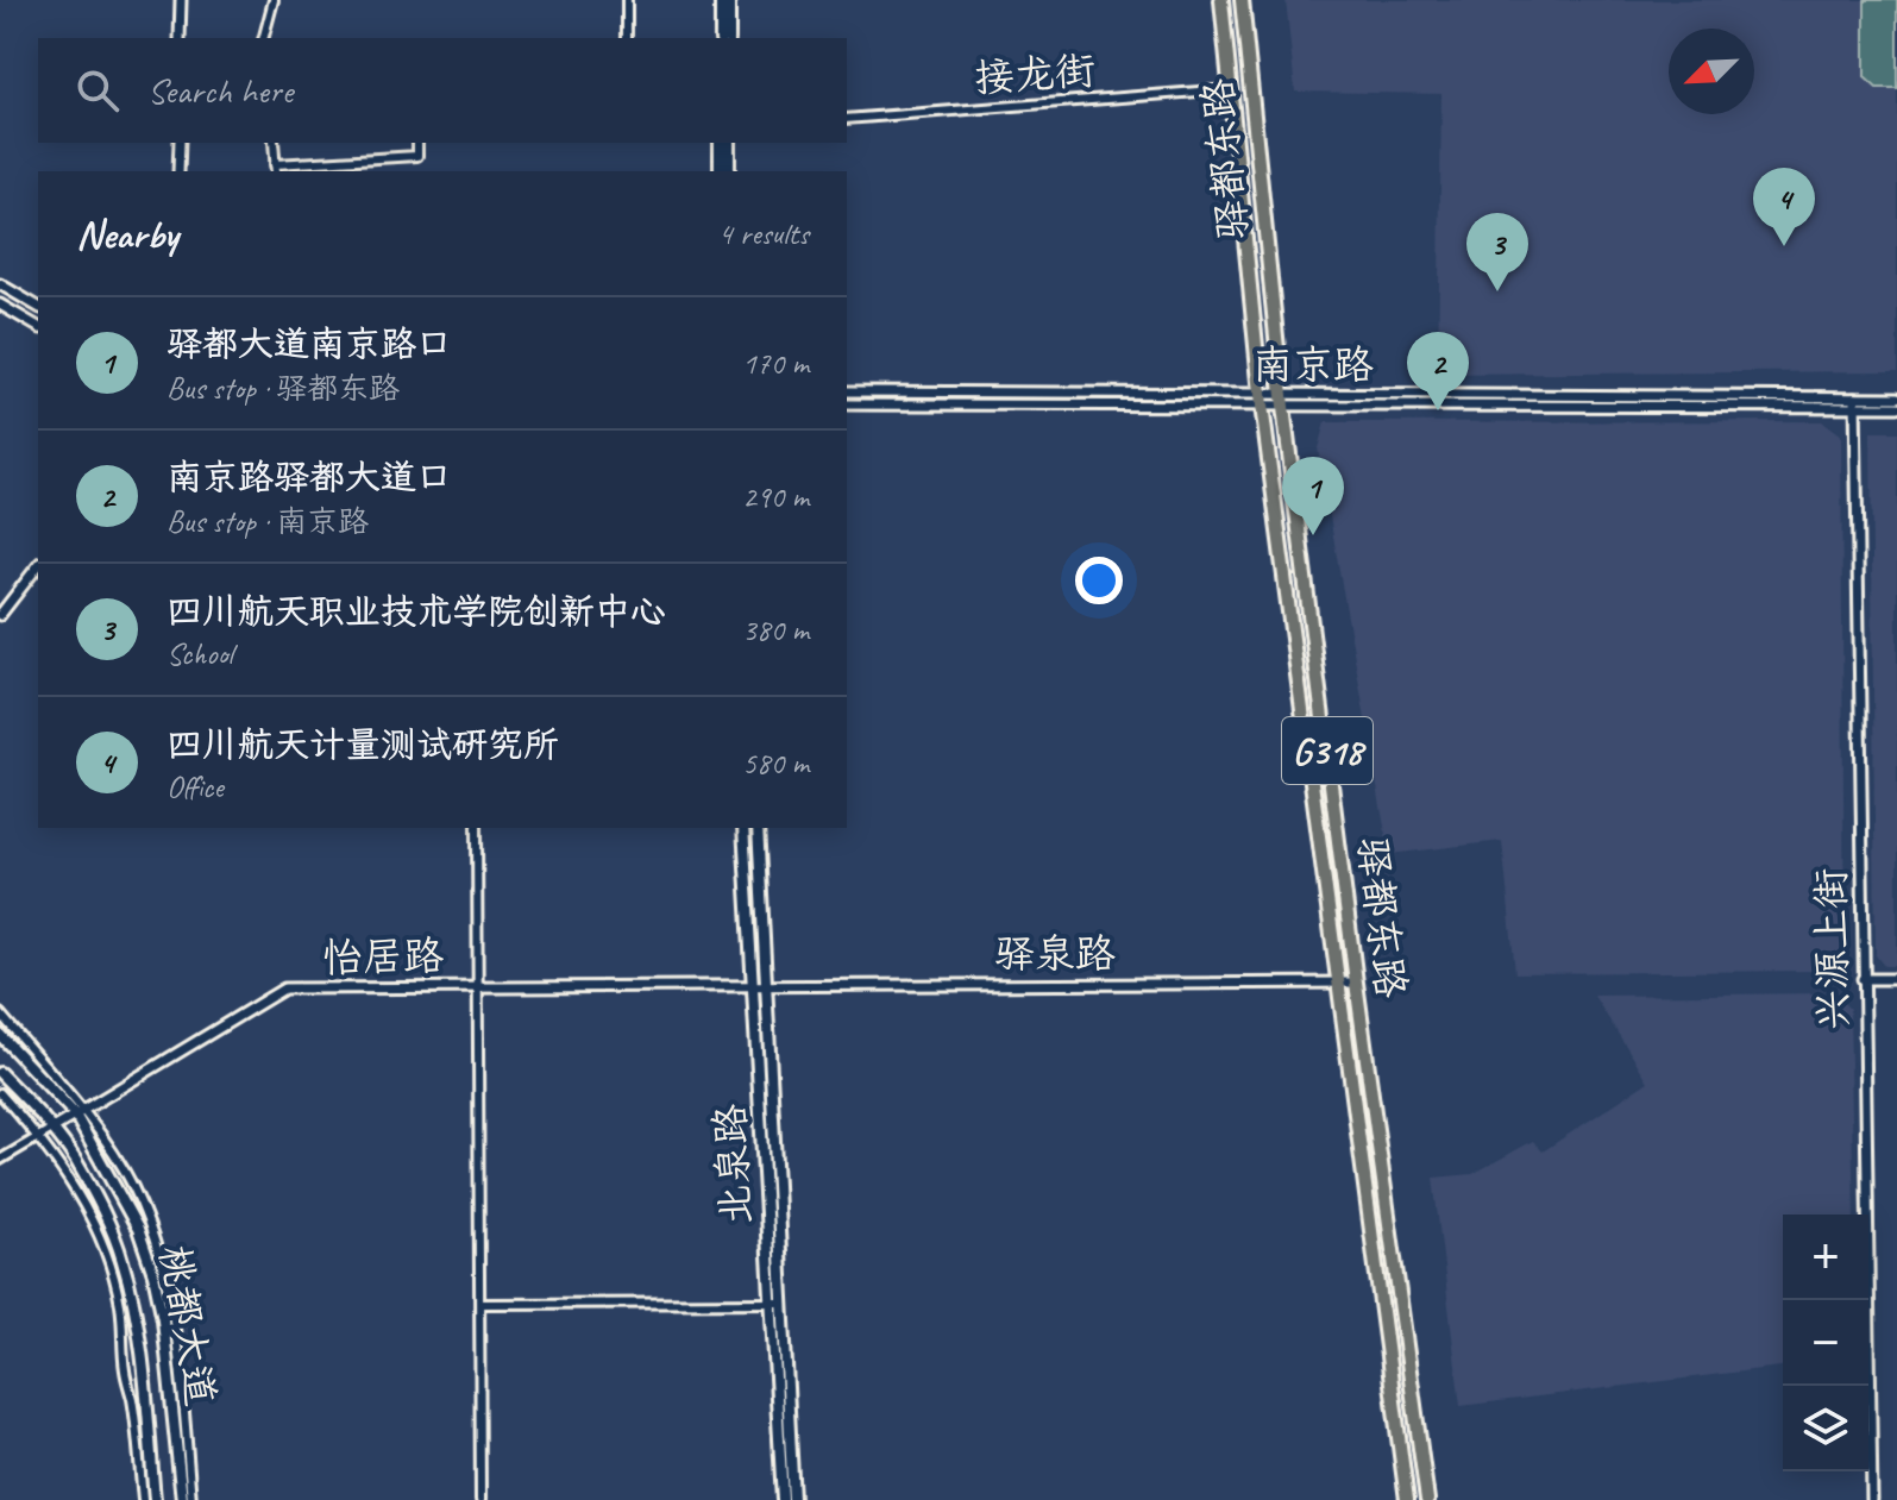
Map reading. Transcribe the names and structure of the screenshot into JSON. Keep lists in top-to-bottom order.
{
  "streets": {
    "highway": ["驿都东路", "G318"],
    "main road": ["北泉路", "桃都大道"],
    "street": [
      "接龙街",
      "南京路",
      "兴源上街",
      "驿泉路",
      "怡居路"
    ]
  },
  "crossings": [
    ["接龙街", "驿都东路"],
    ["驿都东路", "南京路"],
    ["驿都东路", "驿泉路"],
    ["南京路", "兴源上街"],
    ["驿泉路", "怡居路"],
    ["驿泉路", "北泉路"],
    ["怡居路", "北泉路"],
    ["怡居路", "桃都大道"]
  ],
  "north": "bottom left",
  "page": {
    "search": "Search here",
    "pins": [
      "4",
      "3",
      "2",
      "1"
    ],
    "heading": ["Nearby", "4 results"],
    "list": [
      {
        "mark": "1",
        "name": "驿都大道南京路口",
        "note": "Bus stop · 驿都东路",
        "value": "170 m"
      },
      {
        "mark": "2",
        "name": "南京路驿都大道口",
        "note": "Bus stop · 南京路",
        "value": "290 m"
      },
      {
        "mark": "3",
        "name": "四川航天职业技术学院创新中心",
        "note": "School",
        "value": "380 m"
      },
      {
        "mark": "4",
        "name": "四川航天计量测试研究所",
        "note": "Office",
        "value": "580 m"
      }
    ],
    "map_buttons": ["+", "−"]
  }
}
